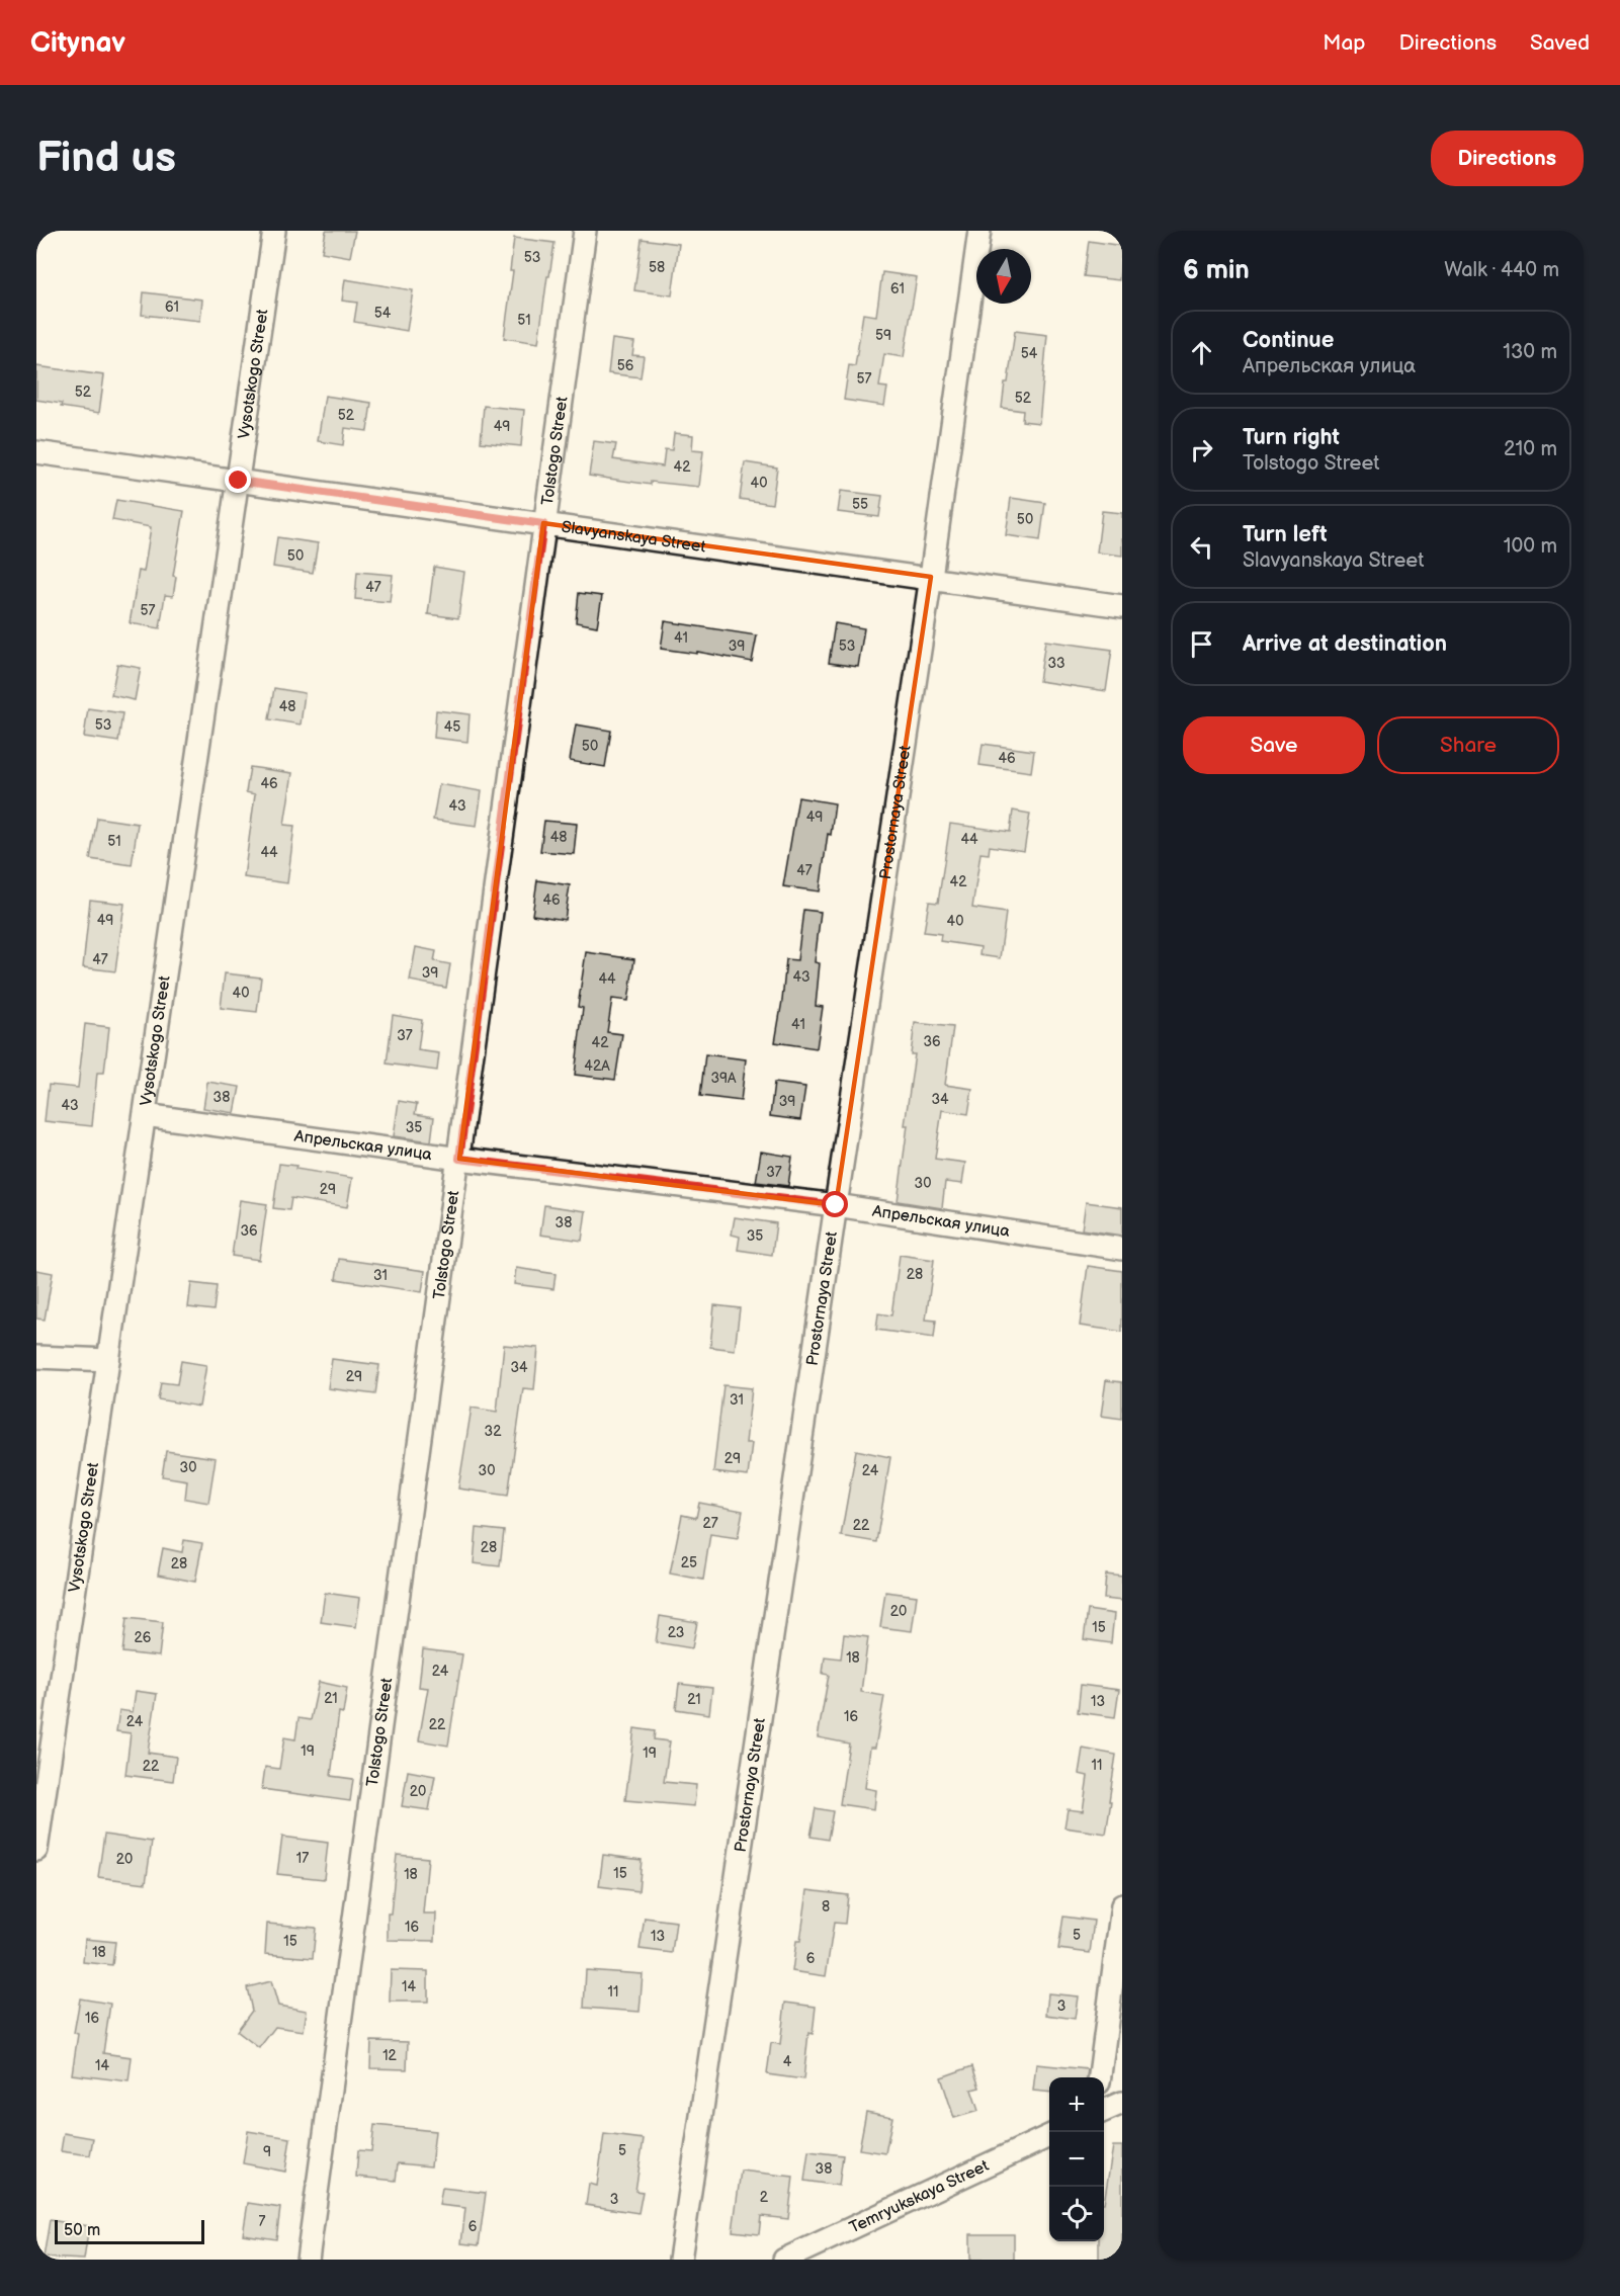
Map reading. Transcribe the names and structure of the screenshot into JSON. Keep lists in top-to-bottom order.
{
  "streets": {
    "street": [
      "Vysotskogo Street",
      "Tolstogo Street",
      "Slavyanskaya Street",
      "Prostornaya Street",
      "Апрельская улица",
      "Temryukskaya Street"
    ]
  },
  "crossings": [
    ["Vysotskogo Street", "Slavyanskaya Street"],
    ["Vysotskogo Street", "Апрельская улица"],
    ["Tolstogo Street", "Slavyanskaya Street"],
    ["Tolstogo Street", "Апрельская улица"],
    ["Slavyanskaya Street", "Prostornaya Street"],
    ["Prostornaya Street", "Апрельская улица"]
  ],
  "house_numbers": [
    "53",
    "58",
    "61",
    "61",
    "54",
    "51",
    "59",
    "54",
    "56",
    "57",
    "52",
    "52",
    "52",
    "49",
    "42",
    "40",
    "55",
    "50",
    "50",
    "47",
    "57",
    "41",
    "39",
    "53",
    "33",
    "48",
    "53",
    "45",
    "50",
    "46",
    "46",
    "43",
    "49",
    "48",
    "44",
    "51",
    "44",
    "47",
    "42",
    "46",
    "49",
    "40",
    "47",
    "39",
    "43",
    "44",
    "40",
    "41",
    "37",
    "36",
    "42",
    "42А",
    "39А",
    "38",
    "34",
    "39",
    "43",
    "35",
    "37",
    "30",
    "29",
    "38",
    "36",
    "35",
    "28",
    "31",
    "34",
    "29",
    "31",
    "32",
    "29",
    "30",
    "30",
    "24",
    "27",
    "22",
    "28",
    "25",
    "28",
    "20",
    "15",
    "23",
    "26",
    "18",
    "24",
    "21",
    "21",
    "13",
    "16",
    "24",
    "22",
    "19",
    "19",
    "11",
    "22",
    "20",
    "17",
    "20",
    "15",
    "18",
    "8",
    "16",
    "5",
    "13",
    "15",
    "18",
    "6",
    "14",
    "11",
    "3",
    "16",
    "12",
    "4",
    "14",
    "5",
    "9",
    "38",
    "2",
    "3",
    "7",
    "6"
  ],
  "scale_bar": "50 m",
  "north": "bottom",
  "page": {
    "header": "Citynav",
    "nav": ["Map", "Directions", "Saved"],
    "buttons": [
      "Directions",
      ["Save", "Share"]
    ],
    "title": "Find us",
    "heading": ["6 min", "Walk · 440 m"],
    "list": [
      ["Continue", "Апрельская улица", "130 m"],
      ["Turn right", "Tolstogo Street", "210 m"],
      ["Turn left", "Slavyanskaya Street", "100 m"],
      "Arrive at destination"
    ],
    "map_buttons": ["+", "−"],
    "scale": "50 m"
  }
}
